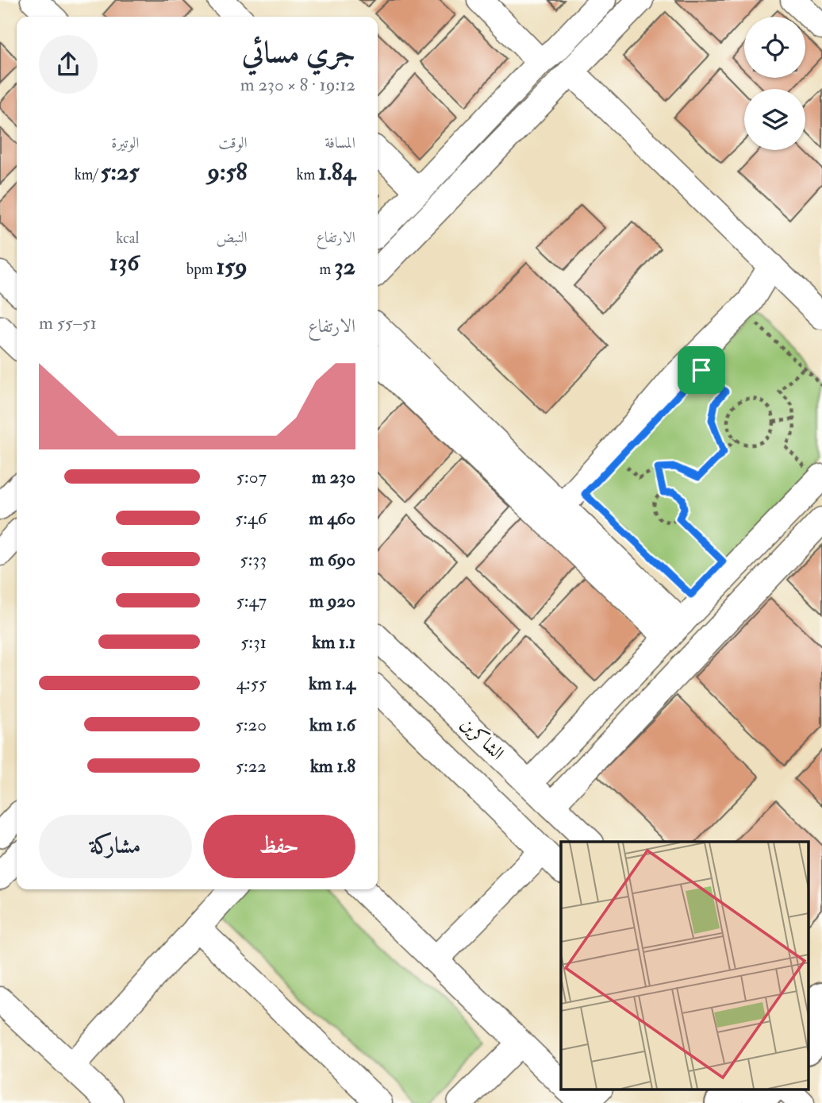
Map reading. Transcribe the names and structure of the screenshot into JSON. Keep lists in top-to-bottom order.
{
  "streets": {
    "street": ["الشاكرين"]
  },
  "page": {
    "heading": ["جري مسائي", "19:12 · 8 × 230 m"],
    "stats": [
      ["المسافة", "1.84 km"],
      ["الوقت", "9:58"],
      ["الوتيرة", "5:25 /km"],
      ["الارتفاع", "32 m"],
      ["النبض", "159 bpm"],
      ["kcal", "136"]
    ],
    "chart": ["الارتفاع", "51–55 m"],
    "list": [
      {
        "name": "230 m",
        "note": "5:07"
      },
      {
        "name": "460 m",
        "note": "5:46"
      },
      {
        "name": "690 m",
        "note": "5:33"
      },
      {
        "name": "920 m",
        "note": "5:47"
      },
      {
        "name": "1.1 km",
        "note": "5:31"
      },
      {
        "name": "1.4 km",
        "note": "4:55"
      },
      {
        "name": "1.6 km",
        "note": "5:20"
      },
      {
        "name": "1.8 km",
        "note": "5:22"
      }
    ],
    "buttons": ["حفظ", "مشاركة"]
  }
}
